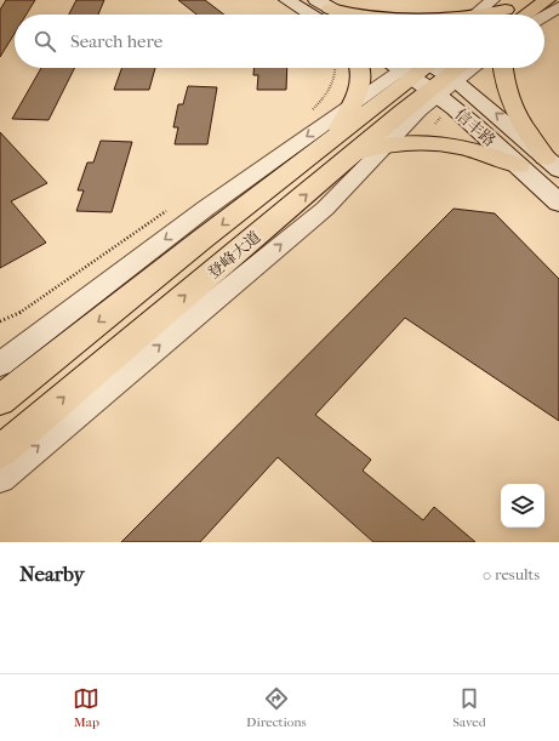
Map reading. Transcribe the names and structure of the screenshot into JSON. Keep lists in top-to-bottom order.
{
  "streets": {
    "main road": ["信丰路", "登峰大道"]
  },
  "crossings": [
    ["信丰路", "登峰大道"]
  ],
  "page": {
    "search": "Search here",
    "heading": ["Nearby", "0 results"],
    "nav": ["Map", "Directions", "Saved"]
  }
}
